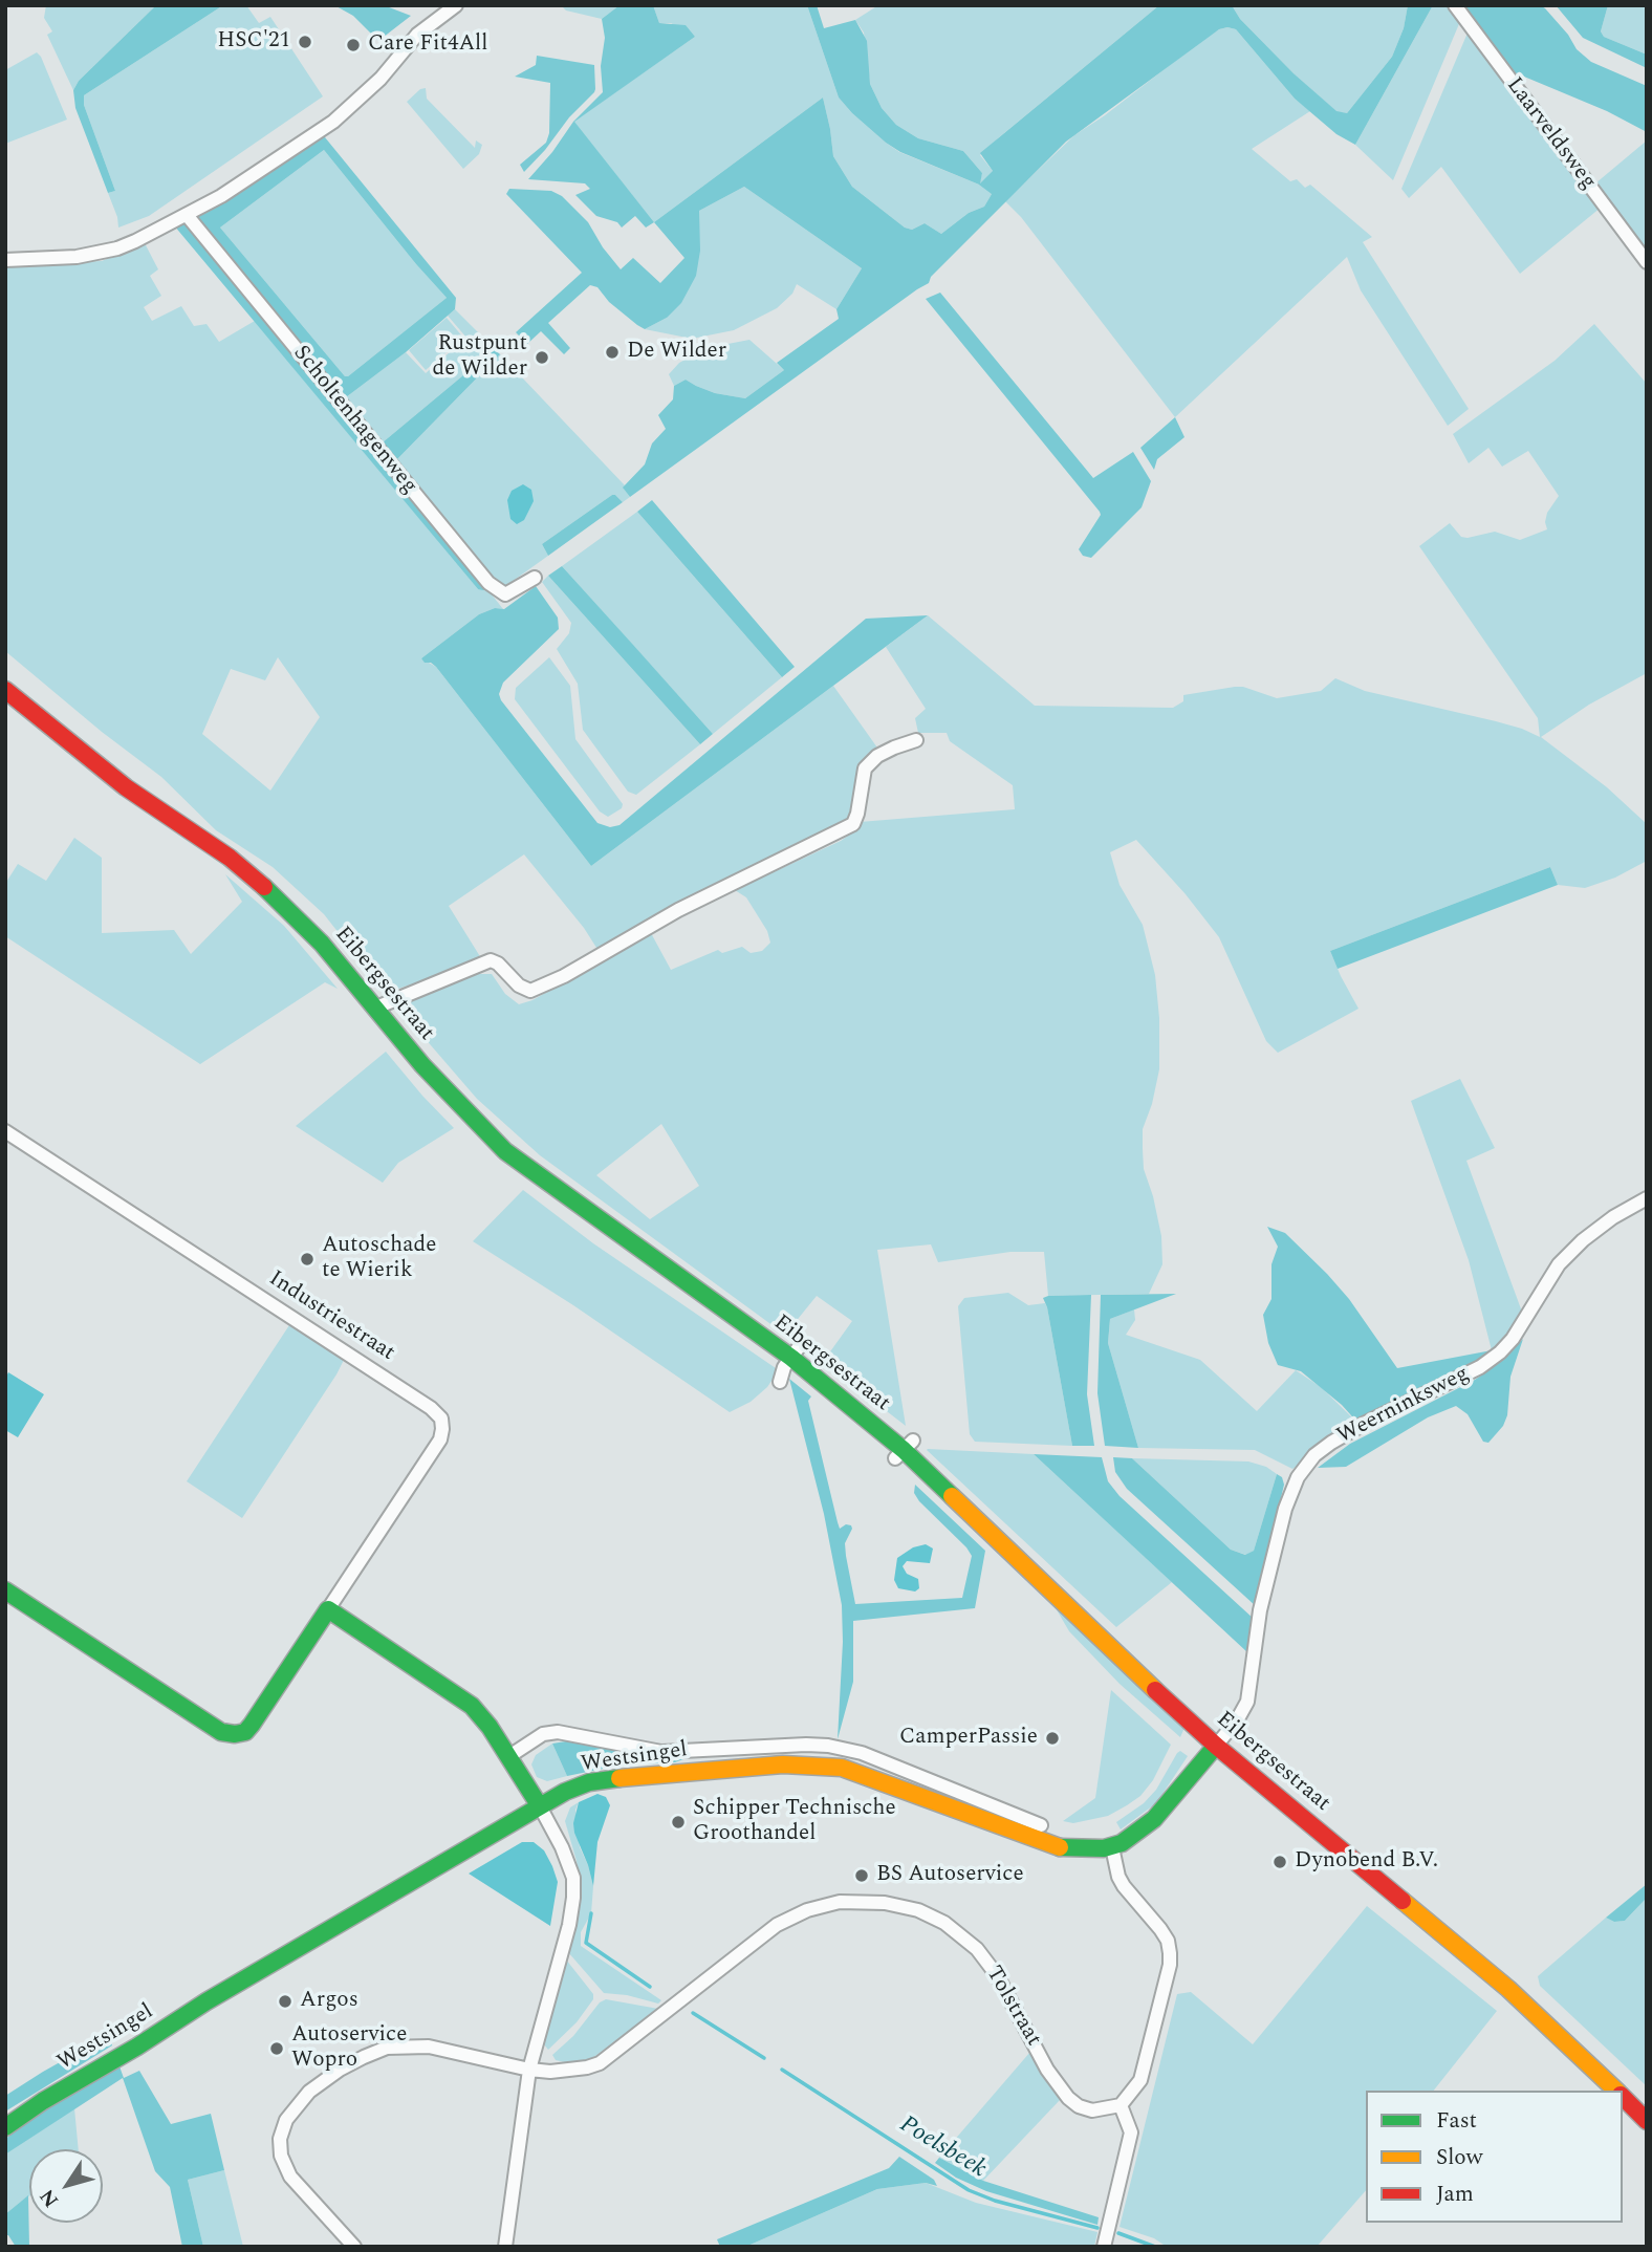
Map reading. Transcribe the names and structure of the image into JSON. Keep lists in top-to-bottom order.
{
  "streets": {
    "main road": ["Eibergsestraat", "Industriestraat", "Westsingel"],
    "street": [
      "Laarveldsweg",
      "Scholtenhagenweg",
      "Weerninksweg",
      "Tolstraat"
    ]
  },
  "crossings": [
    ["Eibergsestraat", "Weerninksweg"],
    ["Eibergsestraat", "Westsingel"],
    ["Weerninksweg", "Westsingel"]
  ],
  "water": ["Poelsbeek"],
  "places": [
    "HSC'21",
    "Care Fit4All",
    "De Wilder",
    "Rustpunt de Wilder",
    "Autoschade te Wierik",
    "CamperPassie",
    "Schipper Technische Groothandel",
    "Dynobend B.V.",
    "BS Autoservice",
    "Argos",
    "Autoservice Wopro"
  ],
  "legend": ["Fast", "Slow", "Jam"],
  "north": "bottom left"
}
